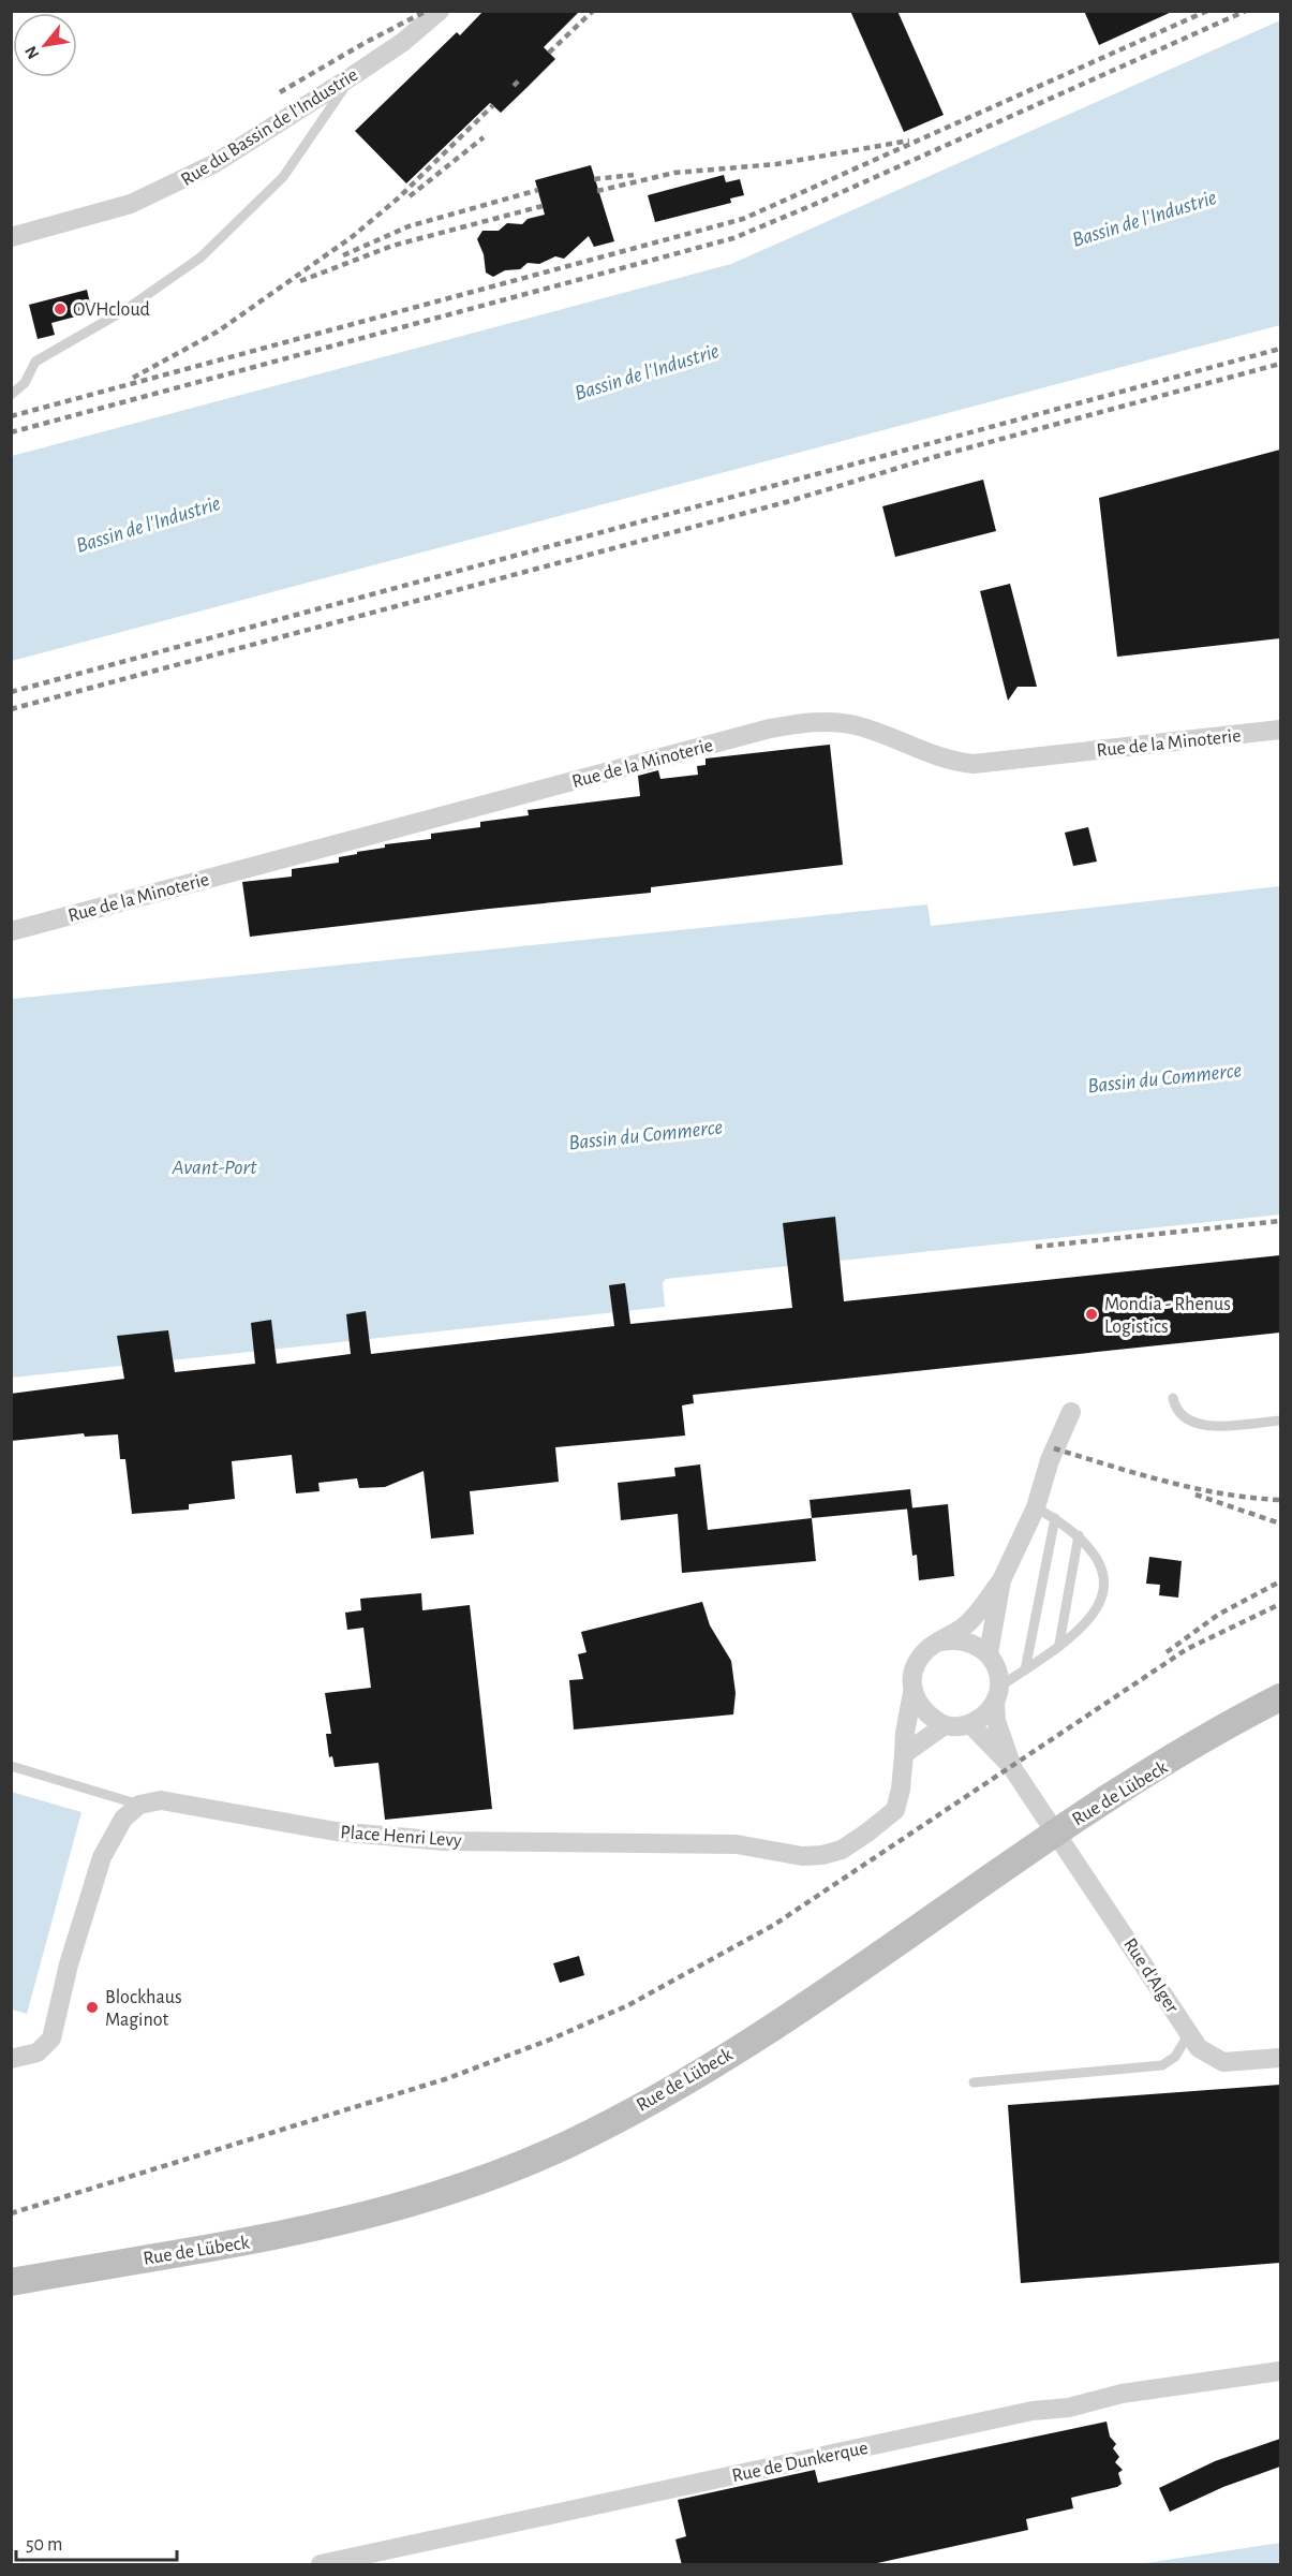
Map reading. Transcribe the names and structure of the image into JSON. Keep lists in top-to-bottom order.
{
  "streets": {
    "main road": ["Rue de Lübeck"],
    "street": [
      "Rue du Bassin de l'Industrie",
      "Rue de la Minoterie",
      "Place Henri Levy",
      "Rue d'Alger",
      "Rue de Dunkerque"
    ]
  },
  "crossings": [
    ["Rue de Lübeck", "Rue d'Alger"]
  ],
  "water": ["Bassin de l'Industrie", "Bassin du Commerce", "Avant-Port"],
  "places": ["OVHcloud", "Mondia - Rhenus Logistics", "Blockhaus Maginot"],
  "scale_bar": "50 m",
  "north": "bottom left"
}
